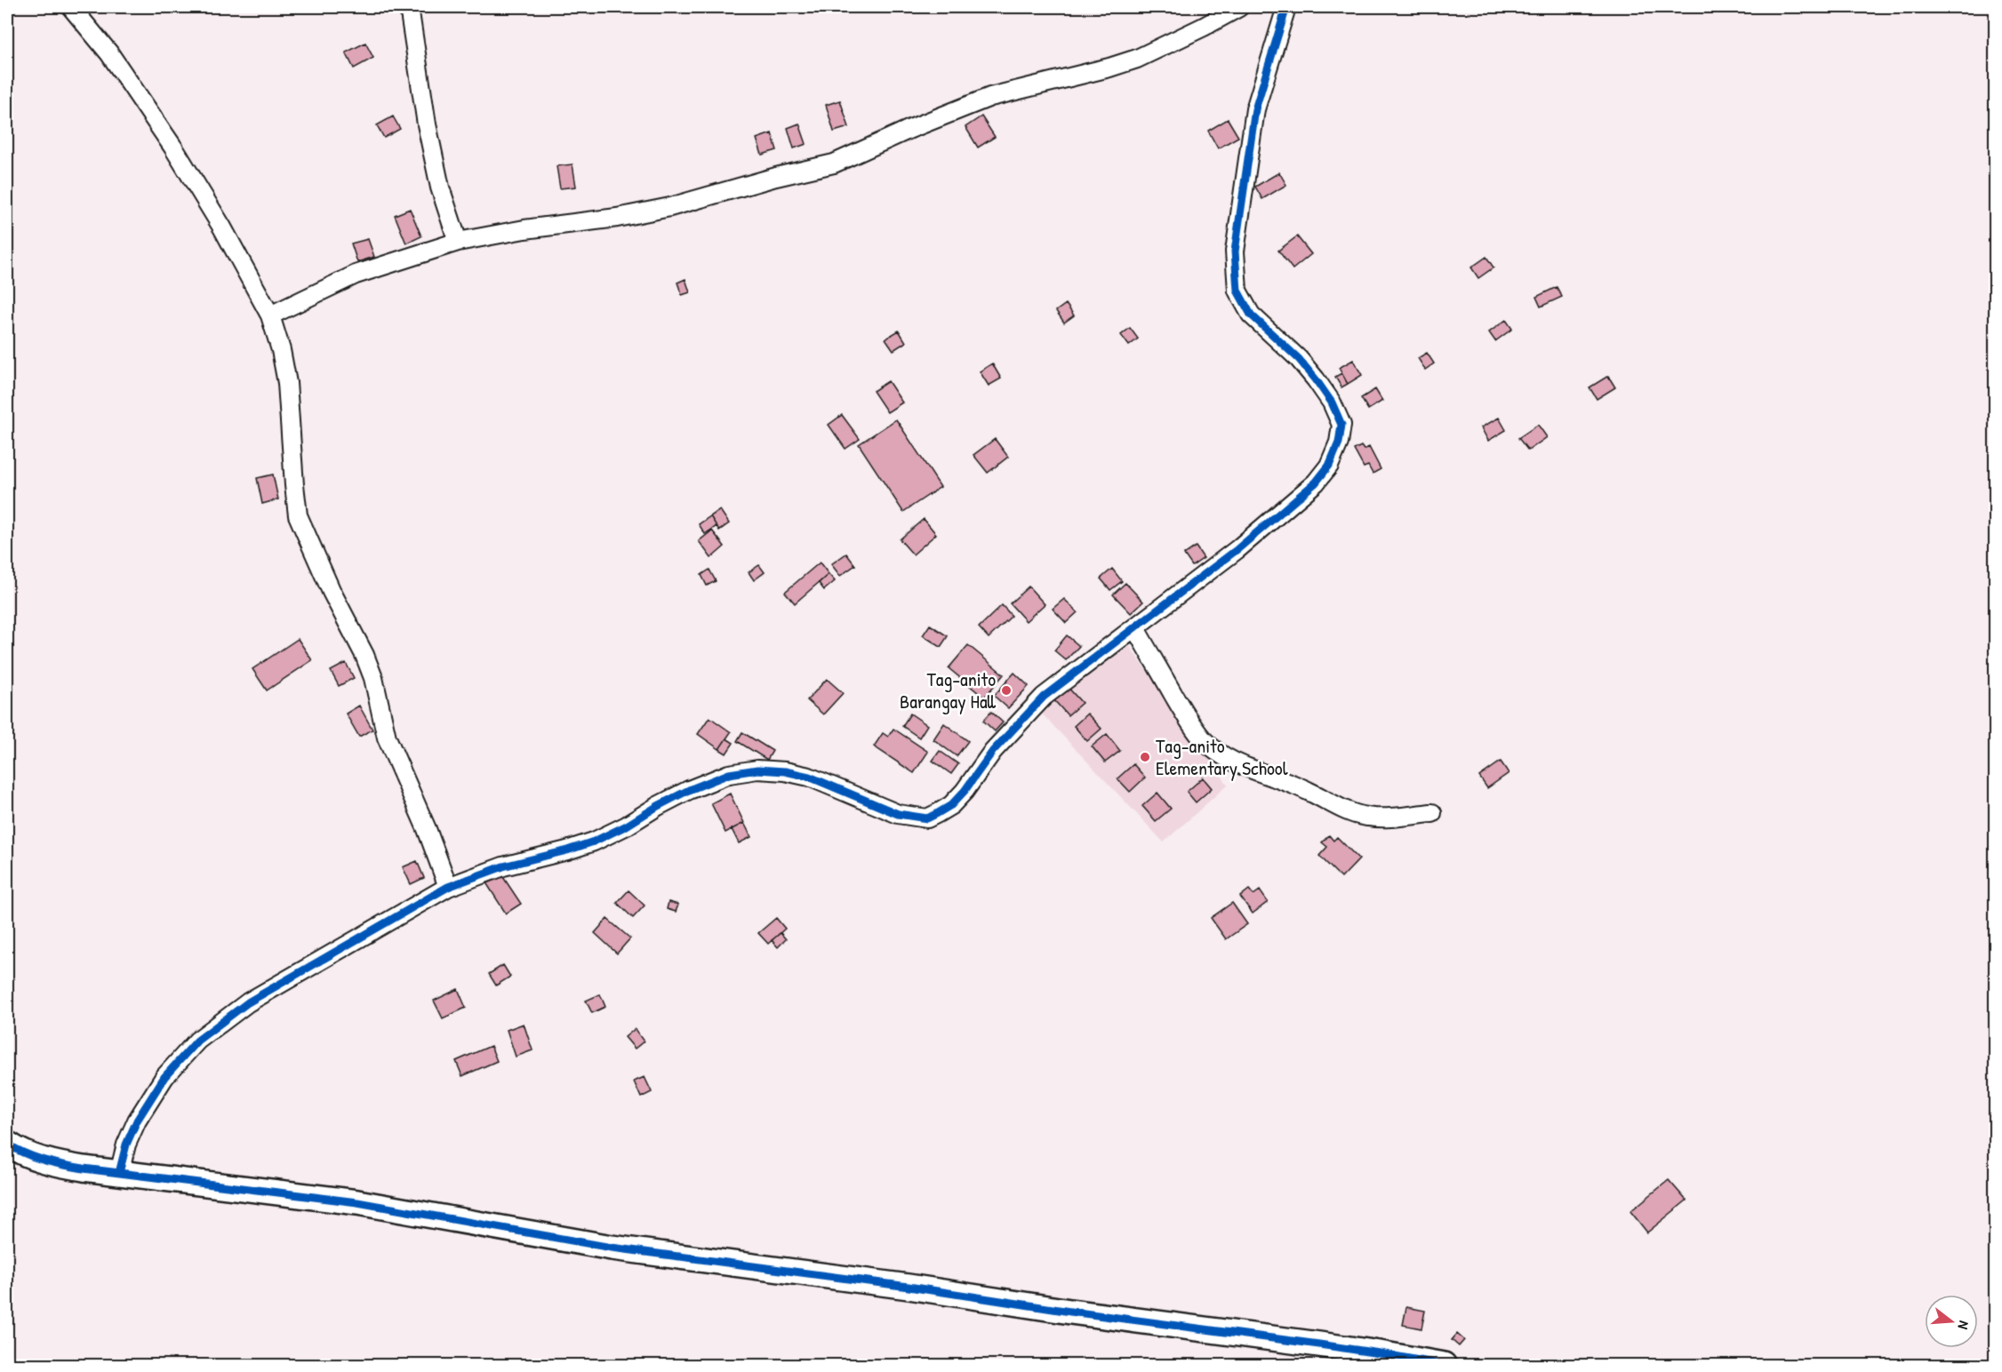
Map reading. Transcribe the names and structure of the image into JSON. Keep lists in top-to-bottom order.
{
  "places": ["Tag-anito Barangay Hall", "Tag-anito Elementary School"],
  "north": "right"
}
